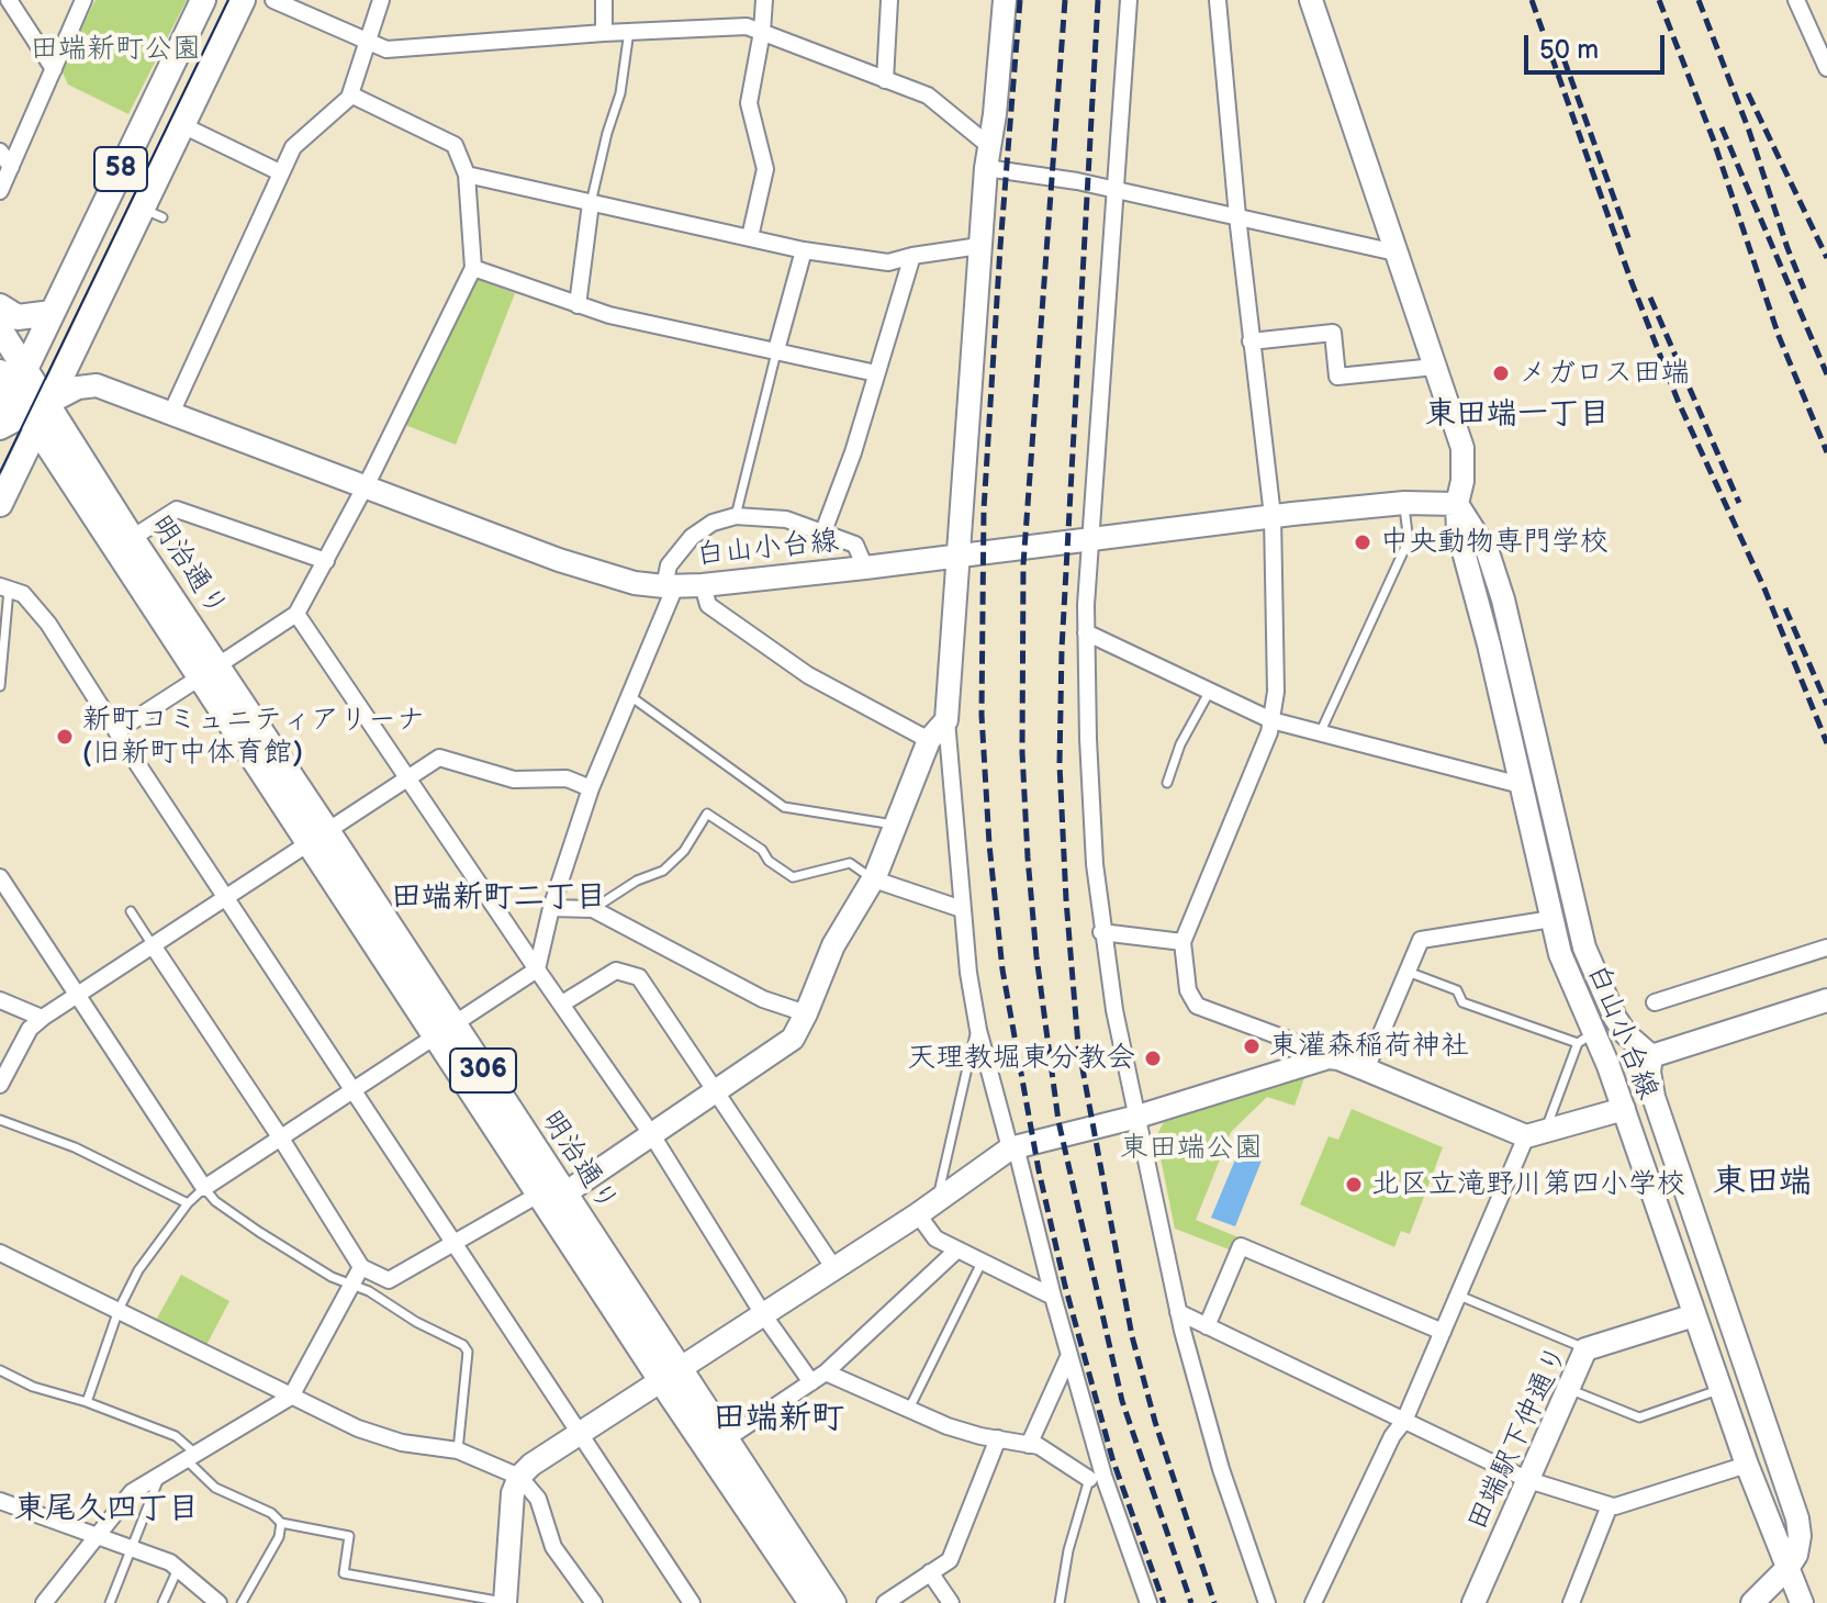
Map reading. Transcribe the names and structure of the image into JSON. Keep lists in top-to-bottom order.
{
  "streets": {
    "main road": [
      "58",
      "白山小台線",
      "明治通り",
      "306",
      "田端駅下仲通り"
    ]
  },
  "crossings": [
    ["58", "白山小台線"],
    ["58", "明治通り"],
    ["58", "306"],
    ["白山小台線", "明治通り"],
    ["白山小台線", "306"],
    ["白山小台線", "田端駅下仲通り"],
    ["明治通り", "306"]
  ],
  "districts": [
    "東田端一丁目",
    "田端新町二丁目",
    "東田端",
    "田端新町",
    "東尾久四丁目"
  ],
  "parks": ["田端新町公園", "東田端公園"],
  "places": [
    "メガロス田端",
    "中央動物専門学校",
    "新町コミュニティアリーナ (旧新町中体育館)",
    "東灌森稲荷神社",
    "天理教堀東分教会",
    "北区立滝野川第四小学校"
  ],
  "scale_bar": "50 m"
}
